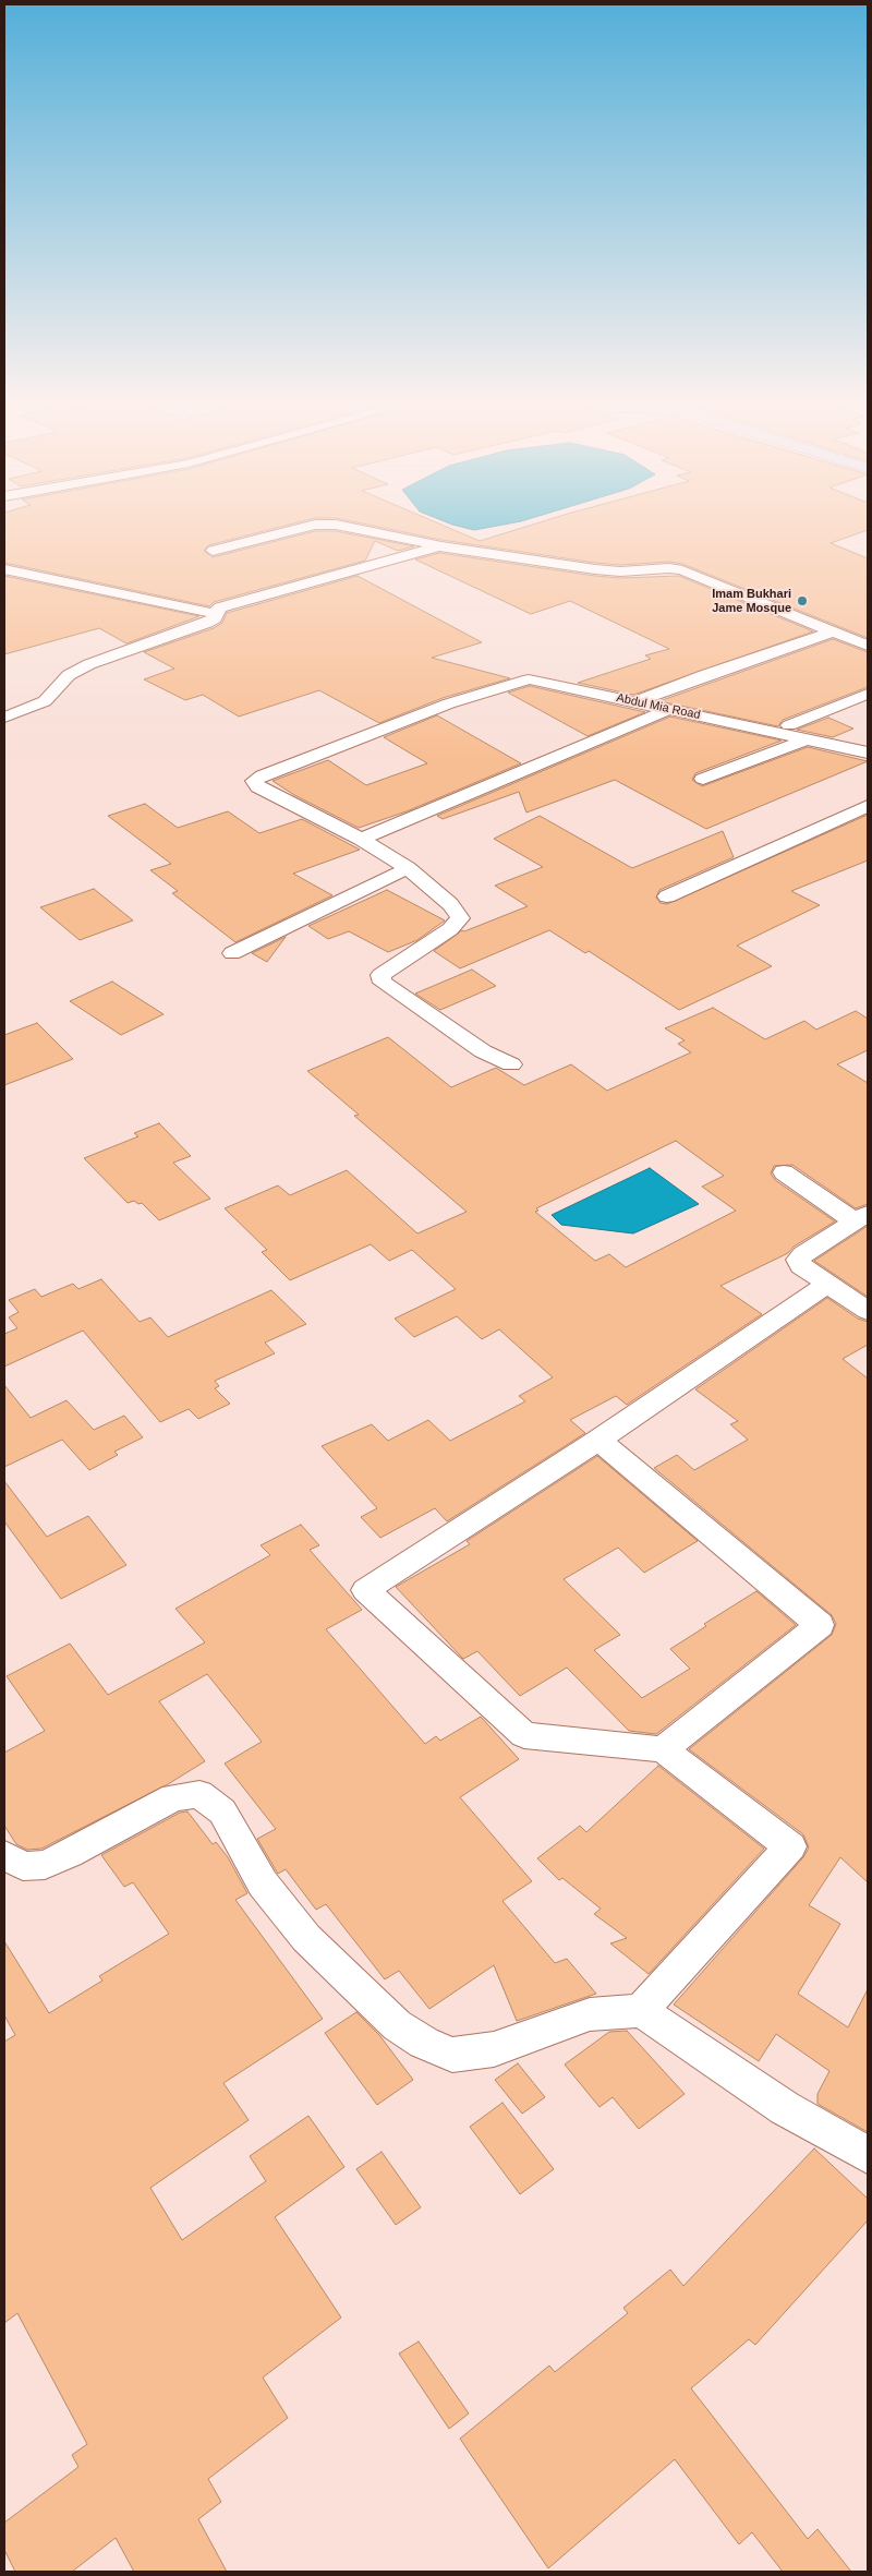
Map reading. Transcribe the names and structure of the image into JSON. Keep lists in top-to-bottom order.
{
  "streets": {
    "street": ["Abdul Mia Road"]
  },
  "places": ["Imam Bukhari Jame Mosque"]
}
